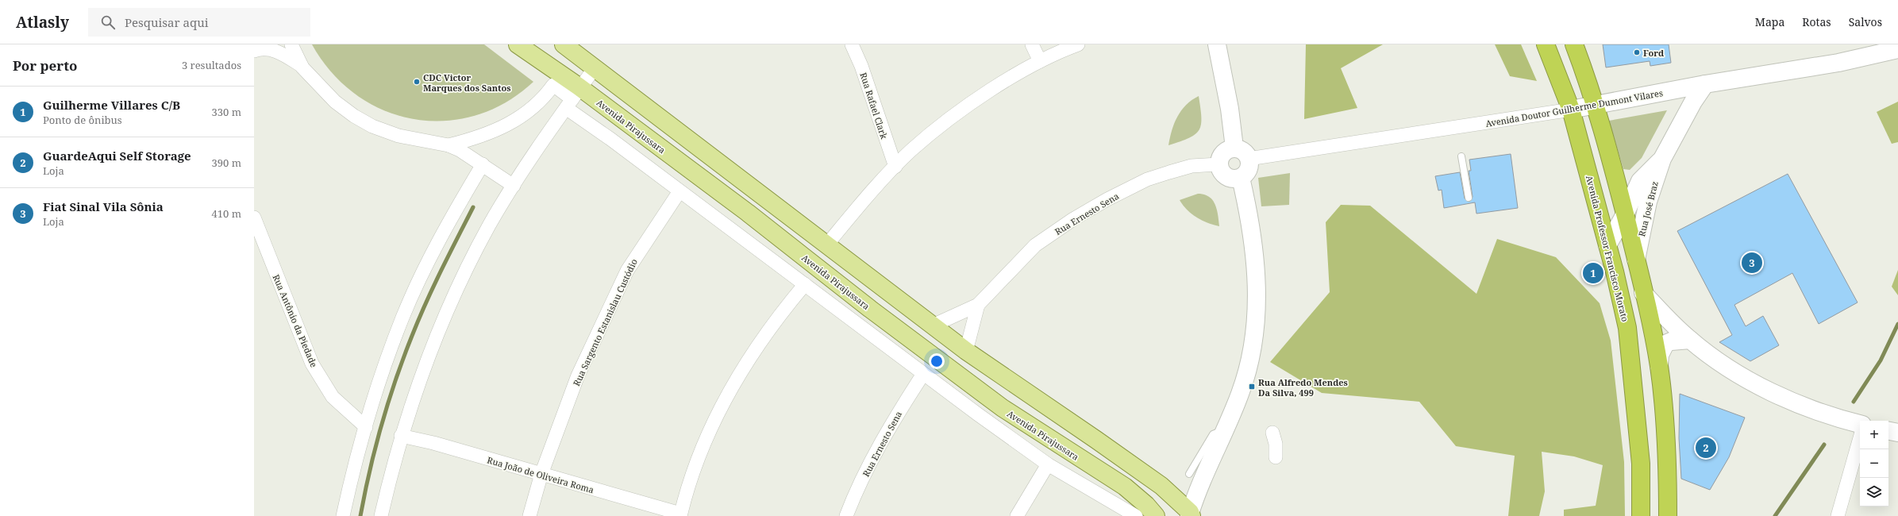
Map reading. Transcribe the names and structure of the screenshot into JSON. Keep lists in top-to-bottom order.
{
  "streets": {
    "highway": ["Avenida Professor Francisco Morato"],
    "main road": ["Avenida Doutor Guilherme Dumont Vilares", "Avenida Pirajussara", "Rua José Braz"],
    "street": [
      "Rua Rafael Clark",
      "Rua Ernesto Sena",
      "Rua Antônio da Piedade",
      "Rua Sargento Estanislau Custódio",
      "Rua João de Oliveira Roma"
    ]
  },
  "crossings": [
    ["Avenida Doutor Guilherme Dumont Vilares", "Rua José Braz"],
    ["Avenida Doutor Guilherme Dumont Vilares", "Rua Ernesto Sena"],
    ["Avenida Doutor Guilherme Dumont Vilares", "Avenida Professor Francisco Morato"],
    ["Avenida Pirajussara", "Rua Ernesto Sena"],
    ["Avenida Pirajussara", "Rua Sargento Estanislau Custódio"],
    ["Rua José Braz", "Avenida Professor Francisco Morato"],
    ["Rua Sargento Estanislau Custódio", "Rua João de Oliveira Roma"]
  ],
  "places": {
    "other": ["Ford", "CDC Victor Marques dos Santos"],
    "transit": ["Rua Alfredo Mendes Da Silva, 499"]
  },
  "page": {
    "header": "Atlasly",
    "search": "Pesquisar aqui",
    "nav": ["Mapa", "Rotas", "Salvos"],
    "heading": ["Por perto", "3 resultados"],
    "list": [
      {
        "mark": "1",
        "name": "Guilherme Villares C/B",
        "note": "Ponto de ônibus",
        "value": "330 m"
      },
      {
        "mark": "2",
        "name": "GuardeAqui Self Storage",
        "note": "Loja",
        "value": "390 m"
      },
      {
        "mark": "3",
        "name": "Fiat Sinal Vila Sônia",
        "note": "Loja",
        "value": "410 m"
      }
    ],
    "pins": ["3", "1", "2"],
    "map_buttons": ["+", "−"]
  }
}
